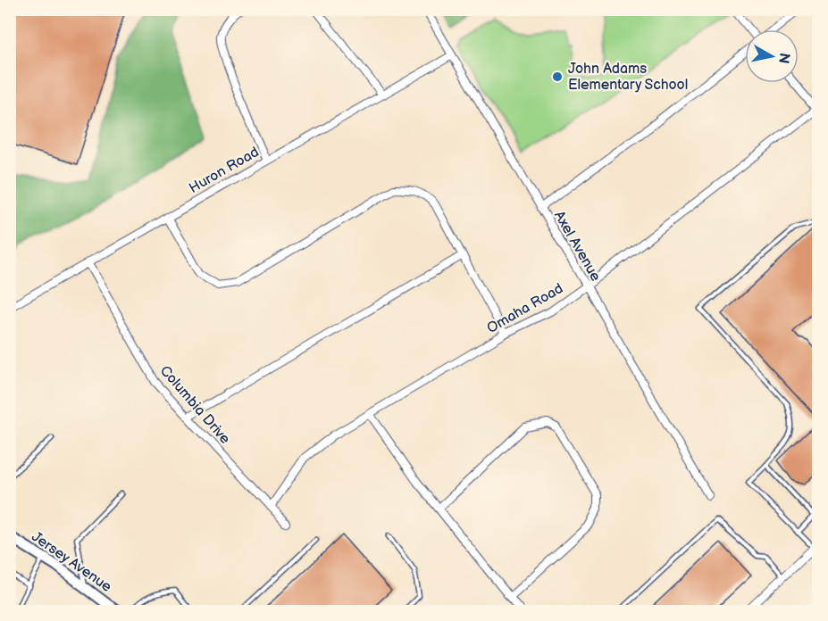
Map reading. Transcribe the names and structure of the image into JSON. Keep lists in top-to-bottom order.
{
  "streets": {
    "main road": ["Jersey Avenue"],
    "street": [
      "Huron Road",
      "Axel Avenue",
      "Omaha Road",
      "Columbia Drive"
    ]
  },
  "crossings": [
    ["Huron Road", "Axel Avenue"],
    ["Huron Road", "Columbia Drive"],
    ["Axel Avenue", "Omaha Road"],
    ["Omaha Road", "Columbia Drive"]
  ],
  "places": ["John Adams Elementary School"],
  "north": "right"
}
